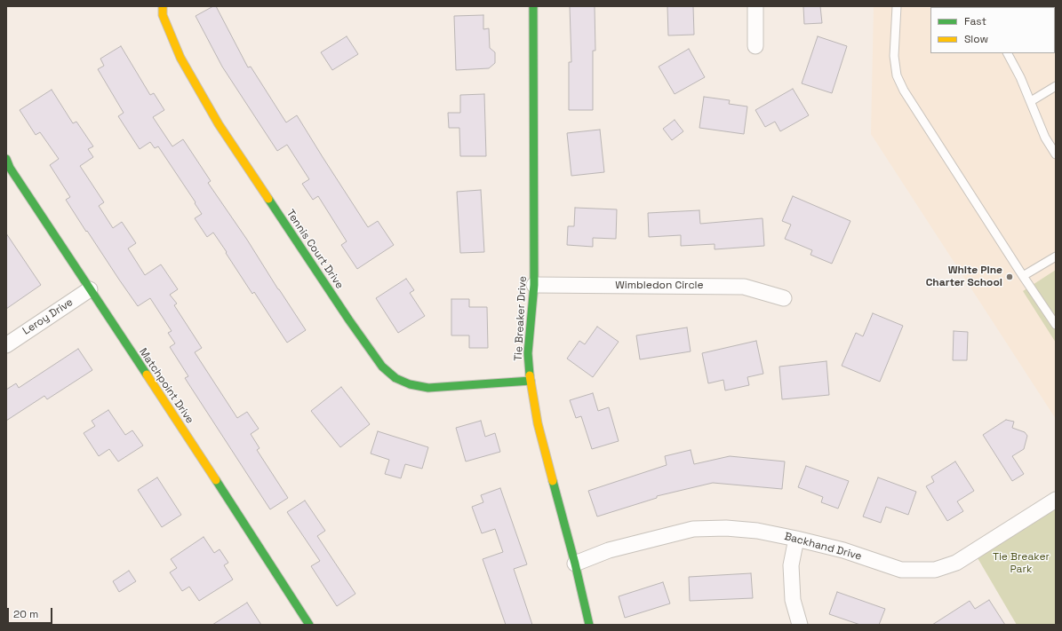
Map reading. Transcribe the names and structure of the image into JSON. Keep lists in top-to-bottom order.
{
  "streets": {
    "street": [
      "Tennis Court Drive",
      "Wimbledon Circle",
      "Leroy Drive",
      "Tie Breaker Drive",
      "Matchpoint Drive",
      "Backhand Drive"
    ]
  },
  "crossings": [
    ["Tennis Court Drive", "Tie Breaker Drive"],
    ["Wimbledon Circle", "Tie Breaker Drive"],
    ["Leroy Drive", "Matchpoint Drive"],
    ["Tie Breaker Drive", "Backhand Drive"]
  ],
  "parks": ["Tie Breaker Park"],
  "places": ["White Pine Charter School"],
  "legend": ["Fast", "Slow"],
  "scale_bar": "20 m"
}
